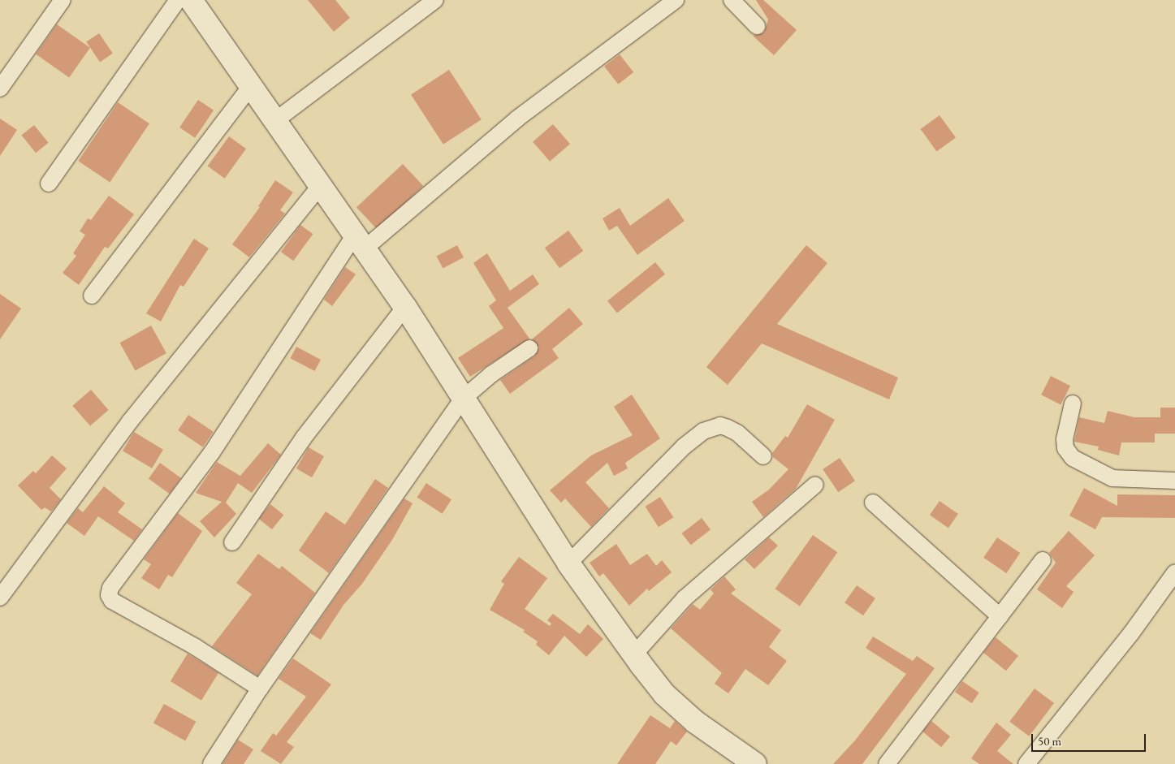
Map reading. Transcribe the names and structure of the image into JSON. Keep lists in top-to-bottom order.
{
  "scale_bar": "50 m"
}
